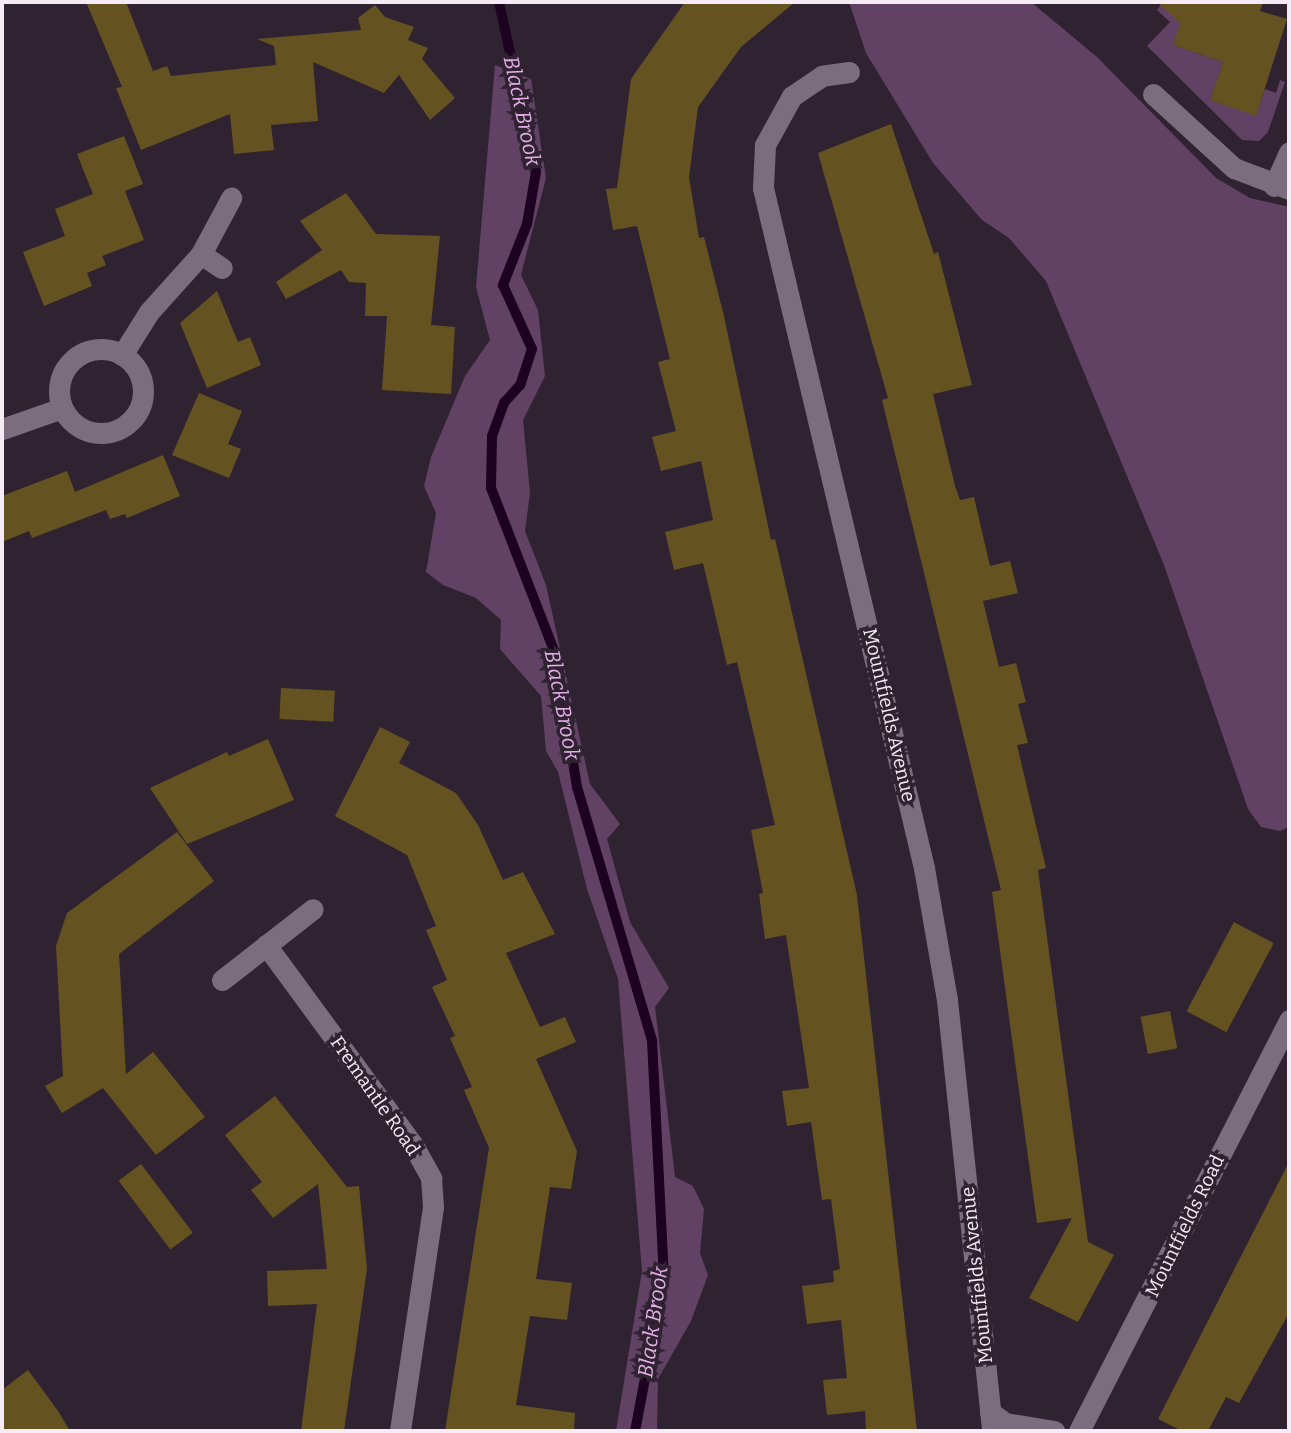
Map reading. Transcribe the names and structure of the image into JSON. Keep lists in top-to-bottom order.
{
  "streets": {
    "street": ["Mountfields Avenue", "Fremantle Road", "Mountfields Road"]
  },
  "water": ["Black Brook"]
}
